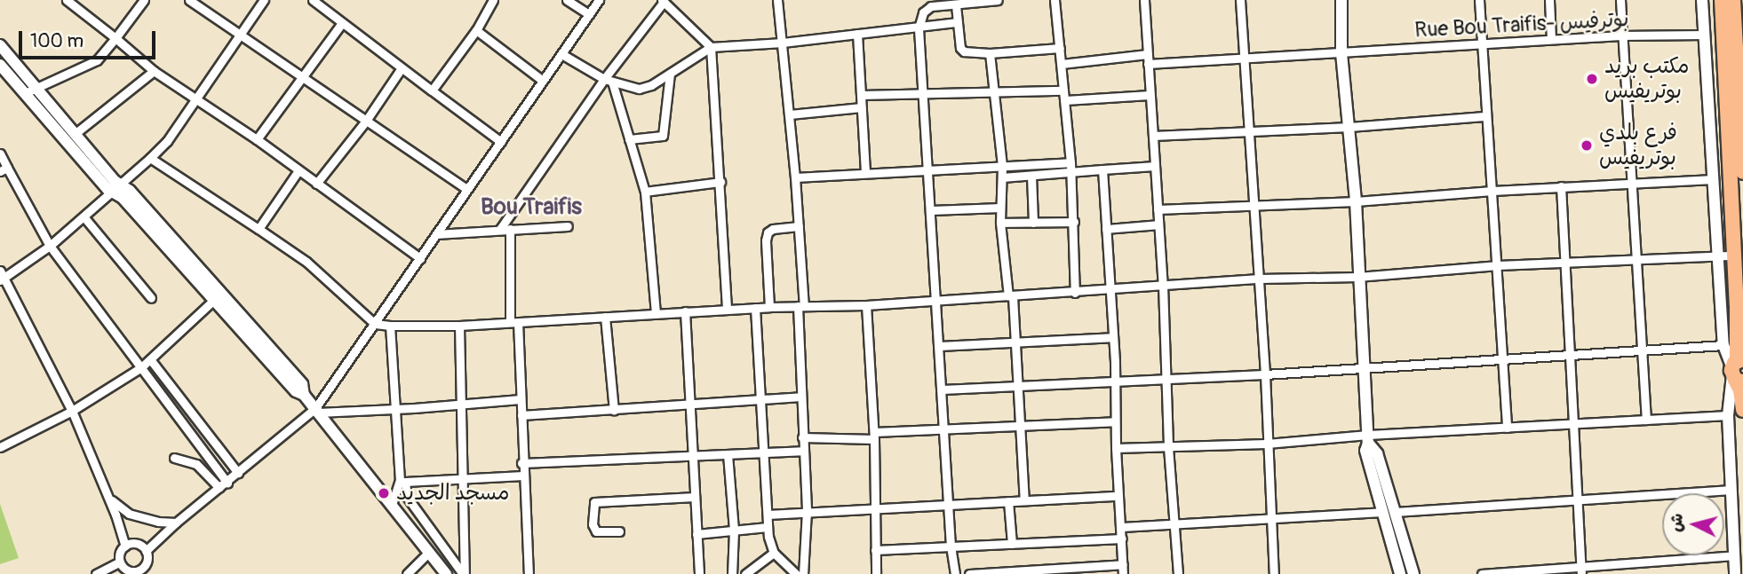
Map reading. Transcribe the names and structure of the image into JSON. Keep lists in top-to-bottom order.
{
  "streets": {
    "street": ["Rue Bou Traifis- بوترفيس"]
  },
  "districts": ["Bou Traifis"],
  "places": ["مكتب بريد بوتريفيس", "فرع بلدي بوتريفيس", "مسجد الجديد"],
  "scale_bar": "100 m",
  "north": "left"
}
